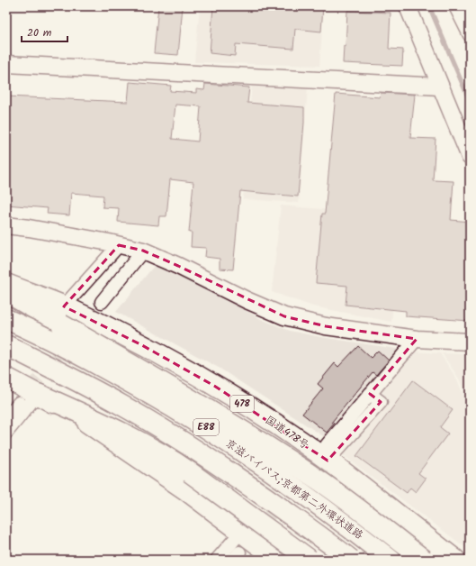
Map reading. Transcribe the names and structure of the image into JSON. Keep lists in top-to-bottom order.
{
  "streets": {
    "highway": [
      "478",
      "E88",
      "国道478号",
      "京滋バイパス;京都第二外環状道路"
    ]
  },
  "scale_bar": "20 m"
}
